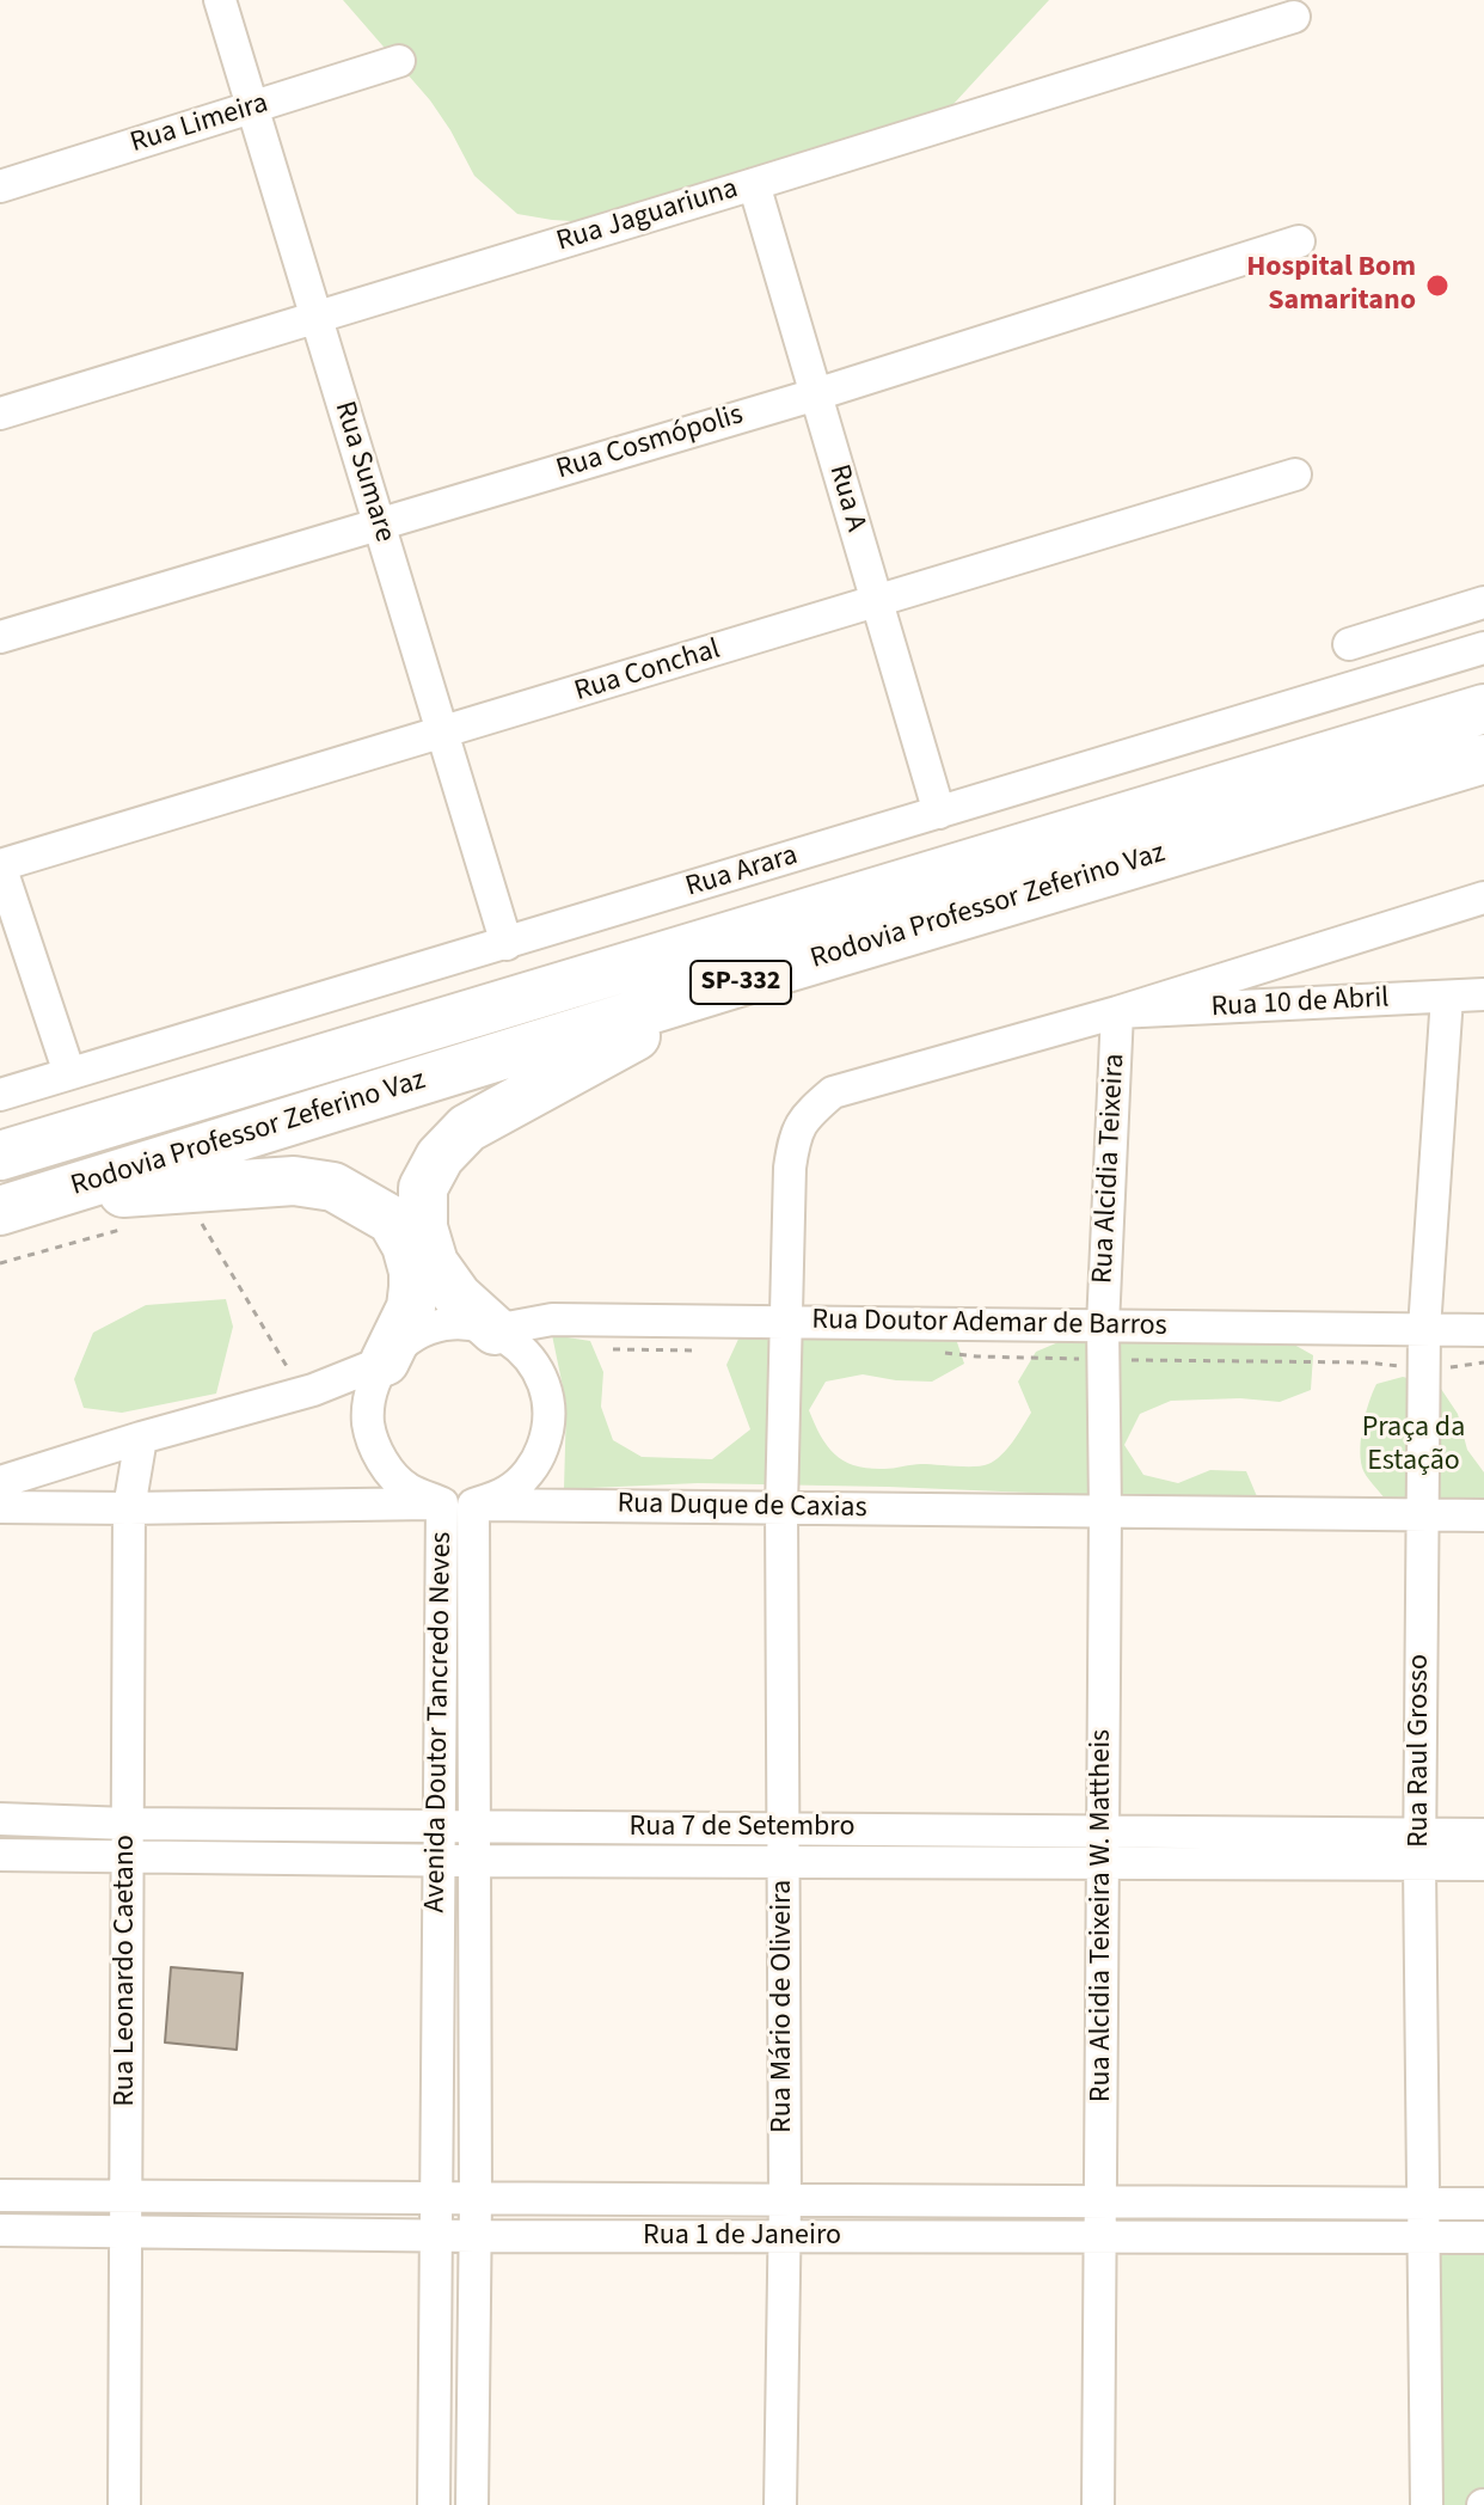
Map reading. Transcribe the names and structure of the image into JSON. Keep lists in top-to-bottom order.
{
  "streets": {
    "highway": ["Rodovia Professor Zeferino Vaz", "SP-332"],
    "street": [
      "Rua Limeira",
      "Rua Jaguariuna",
      "Rua Cosmópolis",
      "Rua Sumare",
      "Rua A",
      "Rua Conchal",
      "Rua Arara",
      "Rua 10 de Abril",
      "Rua Alcidia Teixeira",
      "Rua Doutor Ademar de Barros",
      "Rua Duque de Caxias",
      "Avenida Doutor Tancredo Neves",
      "Rua Raul Grosso",
      "Rua 7 de Setembro",
      "Rua Alcidia Teixeira W. Mattheis",
      "Rua Leonardo Caetano",
      "Rua Mário de Oliveira",
      "Rua 1 de Janeiro"
    ]
  },
  "crossings": [
    ["Rua Limeira", "Rua Sumare"],
    ["Rua Jaguariuna", "Rua Sumare"],
    ["Rua Jaguariuna", "Rua A"],
    ["Rua Cosmópolis", "Rua Sumare"],
    ["Rua Cosmópolis", "Rua A"],
    ["Rua Sumare", "Rua Conchal"],
    ["Rua Sumare", "Rua Arara"],
    ["Rua A", "Rua Conchal"],
    ["Rua A", "Rua Arara"],
    ["Rua 10 de Abril", "Rua Alcidia Teixeira"],
    ["Rua 10 de Abril", "Rua Raul Grosso"],
    ["Rua 10 de Abril", "Rua Mário de Oliveira"],
    ["Rua Alcidia Teixeira", "Rua Doutor Ademar de Barros"],
    ["Rua Alcidia Teixeira", "Rua Alcidia Teixeira W. Mattheis"],
    ["Rua Alcidia Teixeira", "Rua Mário de Oliveira"],
    ["Rua Doutor Ademar de Barros", "Rua Duque de Caxias"],
    ["Rua Doutor Ademar de Barros", "Avenida Doutor Tancredo Neves"],
    ["Rua Doutor Ademar de Barros", "Rua Raul Grosso"],
    ["Rua Doutor Ademar de Barros", "Rua Alcidia Teixeira W. Mattheis"],
    ["Rua Doutor Ademar de Barros", "Rua Mário de Oliveira"],
    ["Rua Duque de Caxias", "Avenida Doutor Tancredo Neves"],
    ["Rua Duque de Caxias", "Rua Raul Grosso"],
    ["Rua Duque de Caxias", "Rua Alcidia Teixeira W. Mattheis"],
    ["Rua Duque de Caxias", "Rua Leonardo Caetano"],
    ["Rua Duque de Caxias", "Rua Mário de Oliveira"],
    ["Avenida Doutor Tancredo Neves", "Rua 7 de Setembro"],
    ["Avenida Doutor Tancredo Neves", "Rua 1 de Janeiro"],
    ["Rua Raul Grosso", "Rua 7 de Setembro"],
    ["Rua Raul Grosso", "Rua 1 de Janeiro"],
    ["Rua 7 de Setembro", "Rua Alcidia Teixeira W. Mattheis"],
    ["Rua 7 de Setembro", "Rua Leonardo Caetano"],
    ["Rua 7 de Setembro", "Rua Mário de Oliveira"],
    ["Rua Alcidia Teixeira W. Mattheis", "Rua 1 de Janeiro"],
    ["Rua Leonardo Caetano", "Rua 1 de Janeiro"],
    ["Rua Mário de Oliveira", "Rua 1 de Janeiro"]
  ],
  "parks": ["Praça da Estação"],
  "places": ["Hospital Bom Samaritano"]
}
